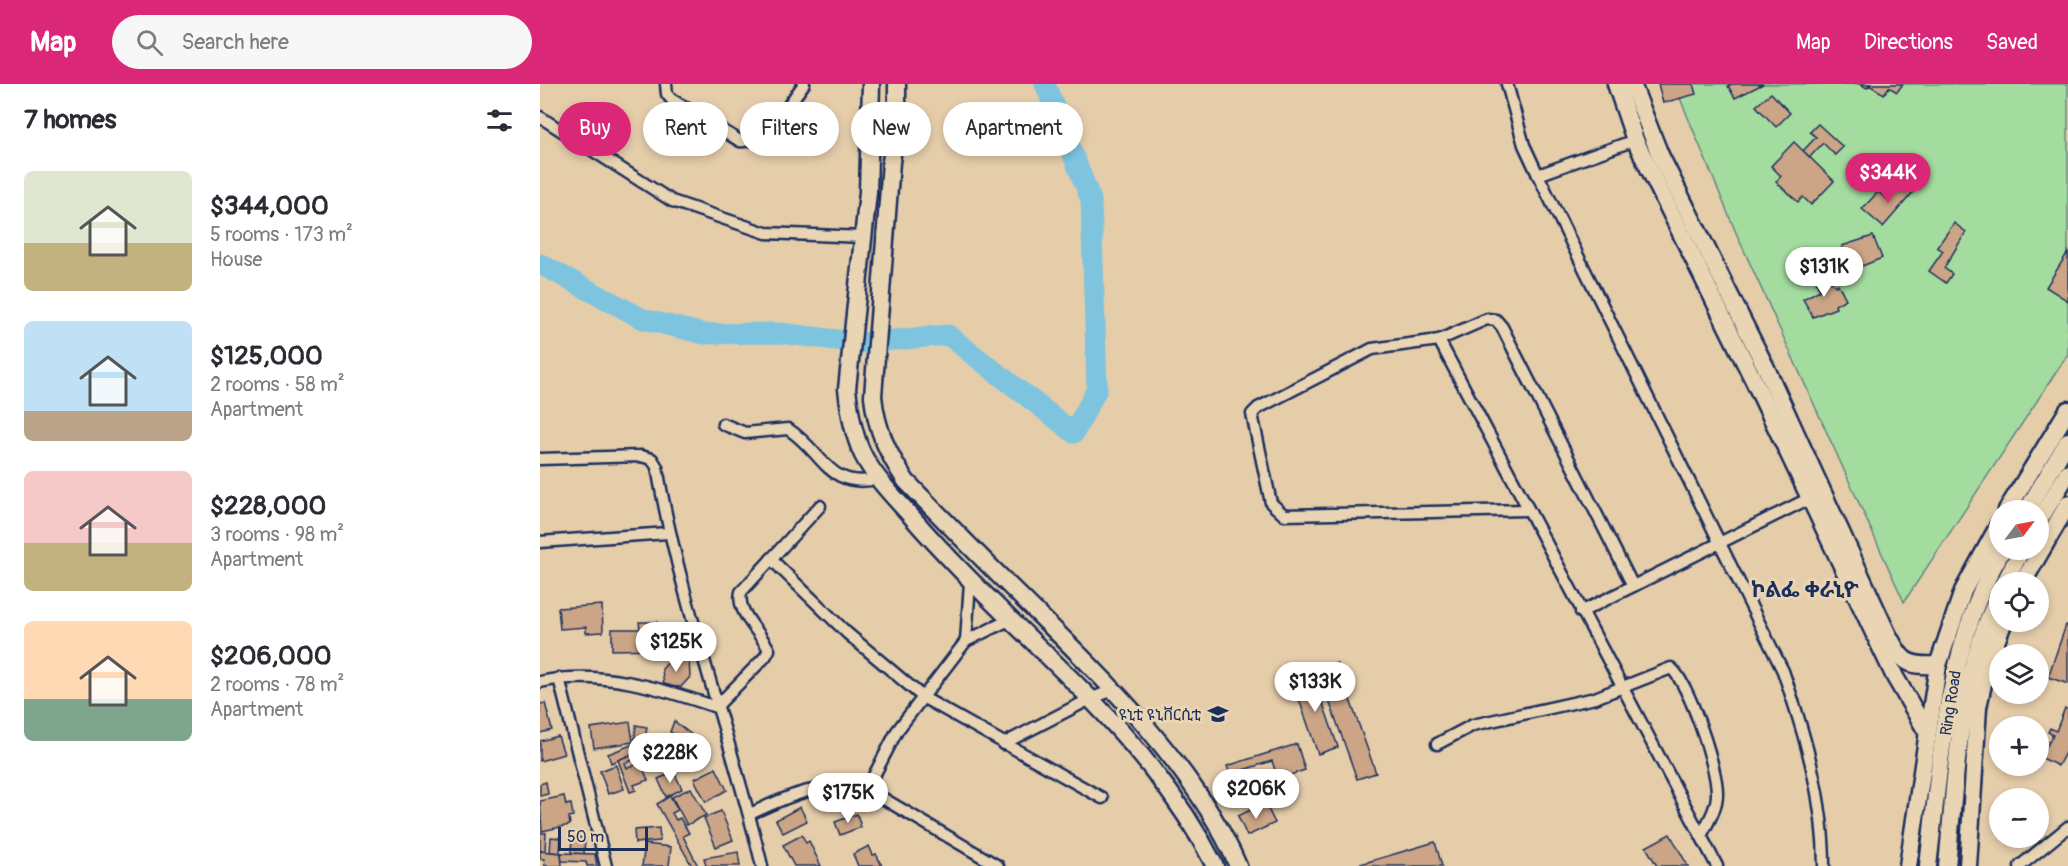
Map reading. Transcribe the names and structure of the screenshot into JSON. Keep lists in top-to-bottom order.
{
  "streets": {
    "main road": ["Ring Road"]
  },
  "districts": ["ኮልፌ ቀራኒዮ"],
  "places": {
    "school or university": ["ዩኒቲ ዩኒቨርሲቲ"]
  },
  "scale_bar": "50 m",
  "north": "top right",
  "page": {
    "header": "Map",
    "search": "Search here",
    "nav": ["Map", "Directions", "Saved"],
    "heading": "7 homes",
    "chip": [
      "Buy",
      "Rent",
      "Filters",
      "New",
      "Apartment"
    ],
    "price": [
      "$344K",
      "$131K",
      "$125K",
      "$133K",
      "$228K",
      "$206K",
      "$175K"
    ],
    "list": [
      {
        "name": "$344,000",
        "note": "5 rooms · 173 m² · House"
      },
      {
        "name": "$125,000",
        "note": "2 rooms · 58 m² · Apartment"
      },
      {
        "name": "$228,000",
        "note": "3 rooms · 98 m² · Apartment"
      },
      {
        "name": "$206,000",
        "note": "2 rooms · 78 m² · Apartment"
      }
    ],
    "map_buttons": ["+", "−"],
    "scale": "50 m"
  }
}
